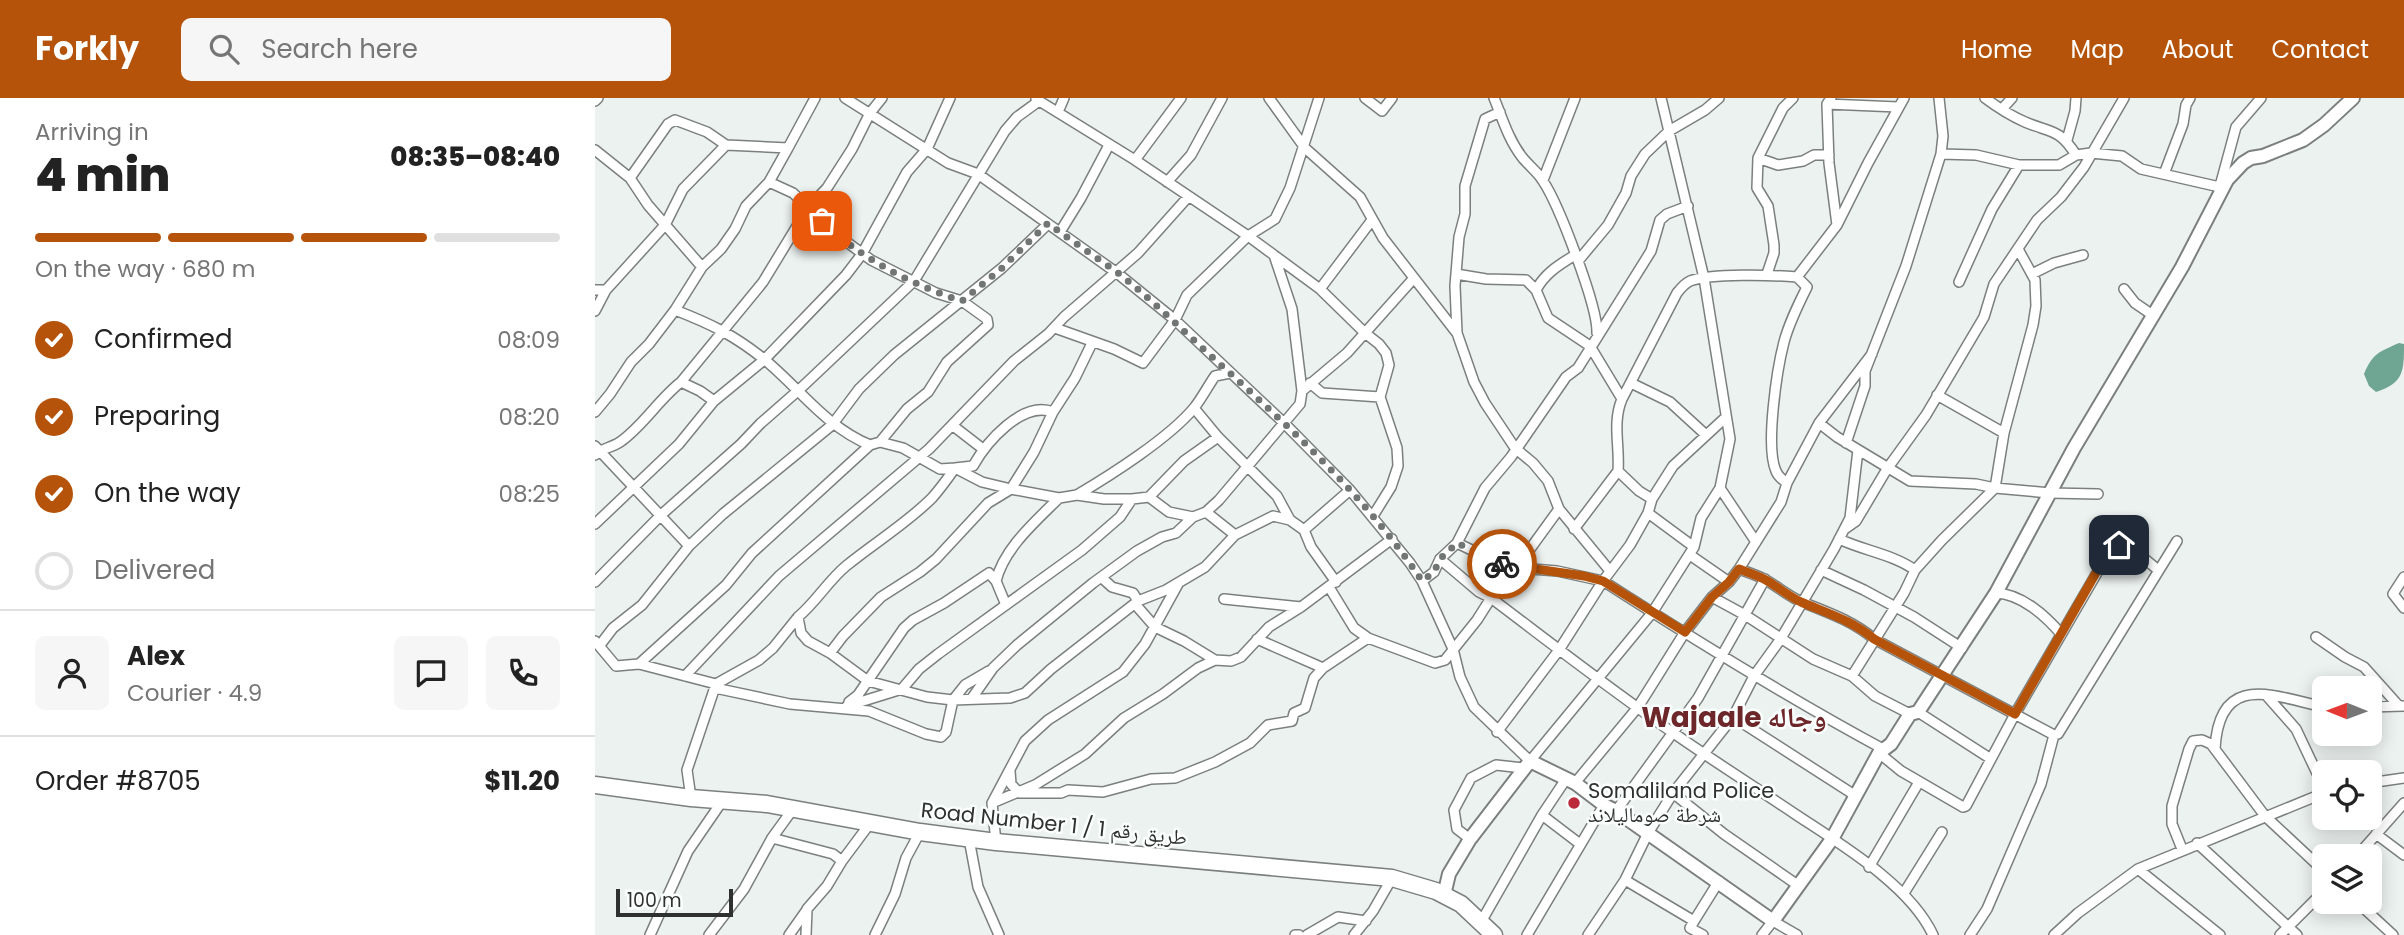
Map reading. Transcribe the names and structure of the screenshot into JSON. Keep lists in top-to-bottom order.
{
  "streets": {
    "highway": ["Road Number 1 / طريق رقم 1"]
  },
  "districts": ["Wajaale وجاله"],
  "places": ["Somaliland Police شرطة صوماليلاند"],
  "scale_bar": "100 m",
  "north": "left",
  "page": {
    "header": "Forkly",
    "search": "Search here",
    "nav": [
      "Home",
      "Map",
      "About",
      "Contact"
    ],
    "heading": ["4 min", "Arriving in", "08:35–08:40"],
    "panel": [
      "Alex",
      "Courier · 4.9",
      "Order #8705",
      "$11.20"
    ],
    "bar": "On the way · 680 m",
    "list": [
      ["Confirmed", "08:09"],
      ["Preparing", "08:20"],
      ["On the way", "08:25"],
      "Delivered"
    ],
    "scale": "100 m"
  }
}
